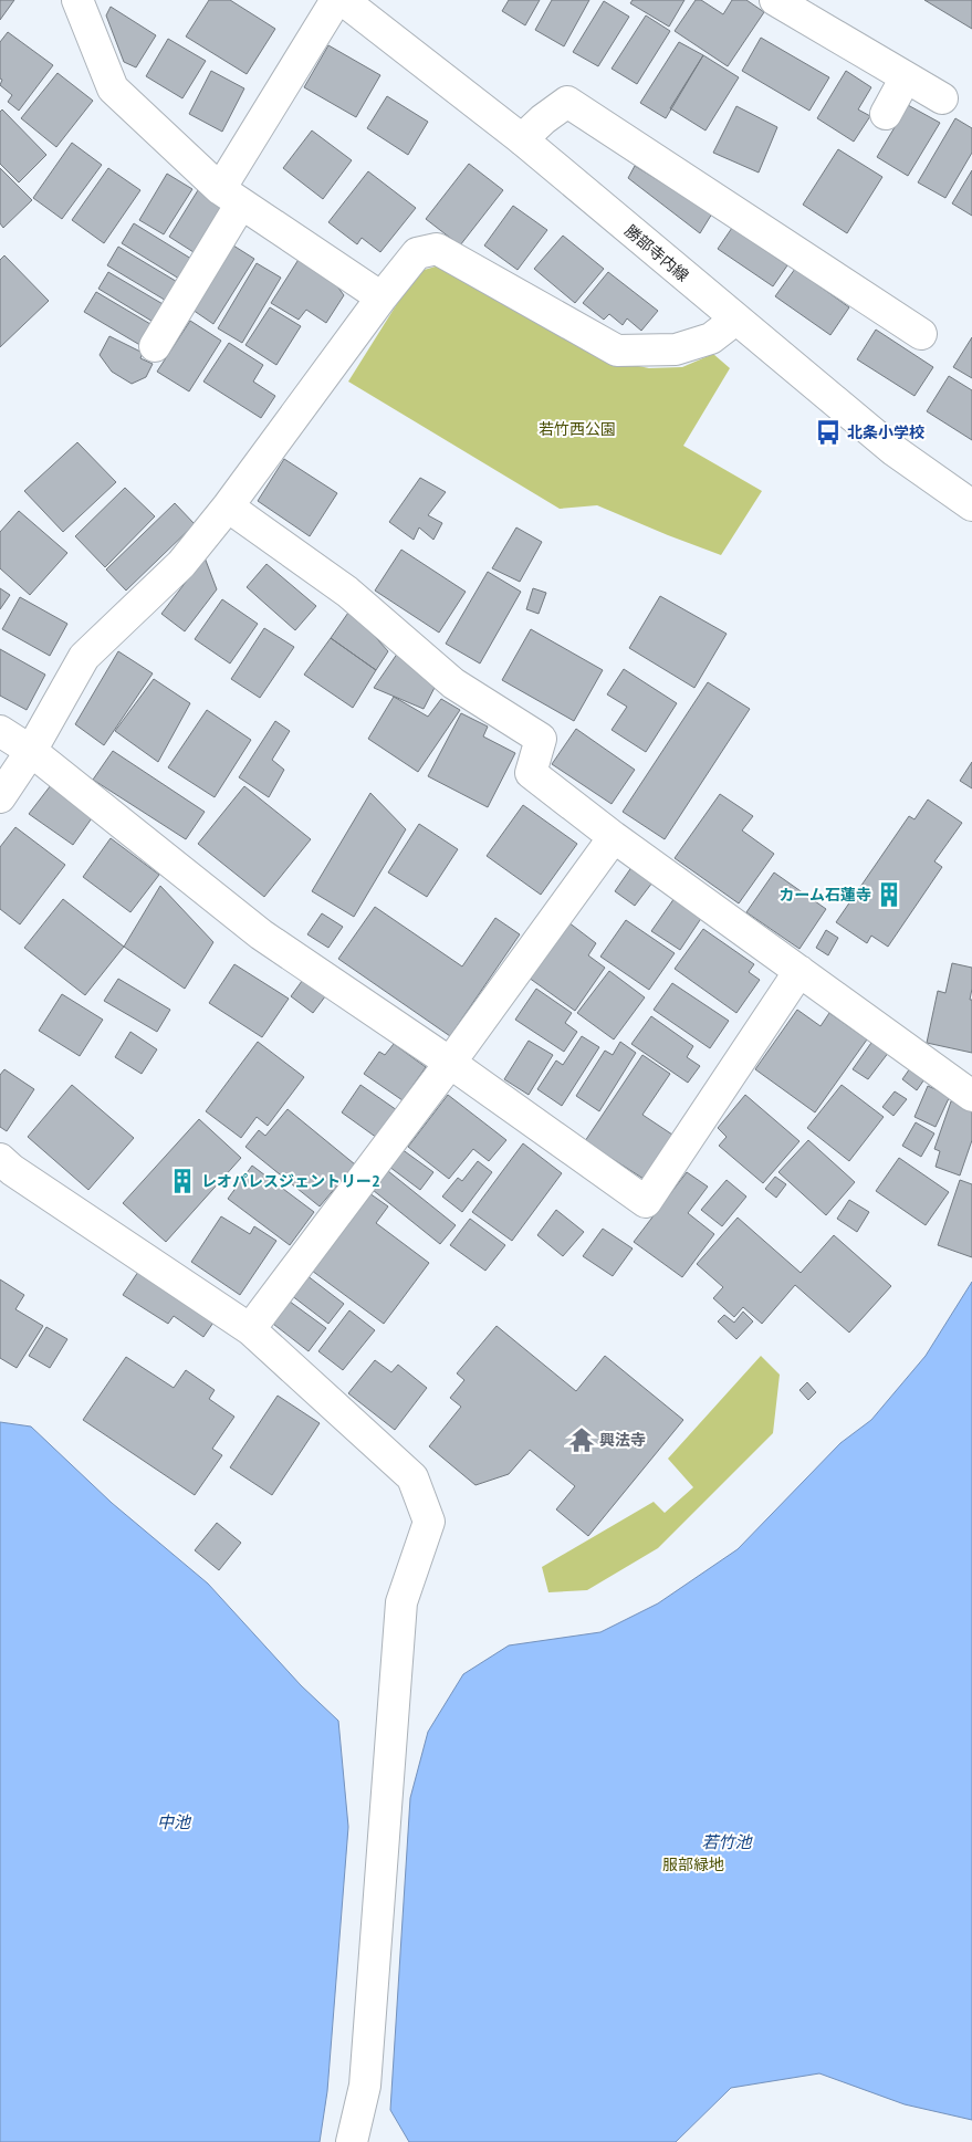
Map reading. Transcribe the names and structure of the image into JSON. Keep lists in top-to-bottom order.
{
  "streets": {
    "street": ["勝部寺内線"]
  },
  "water": ["中池", "若竹池"],
  "parks": ["若竹西公園", "服部緑地"],
  "places": {
    "bus stop": ["北条小学校"],
    "building": ["カーム石蓮寺", "レオパレスジェントリー2"],
    "temple": ["興法寺"]
  }
}
